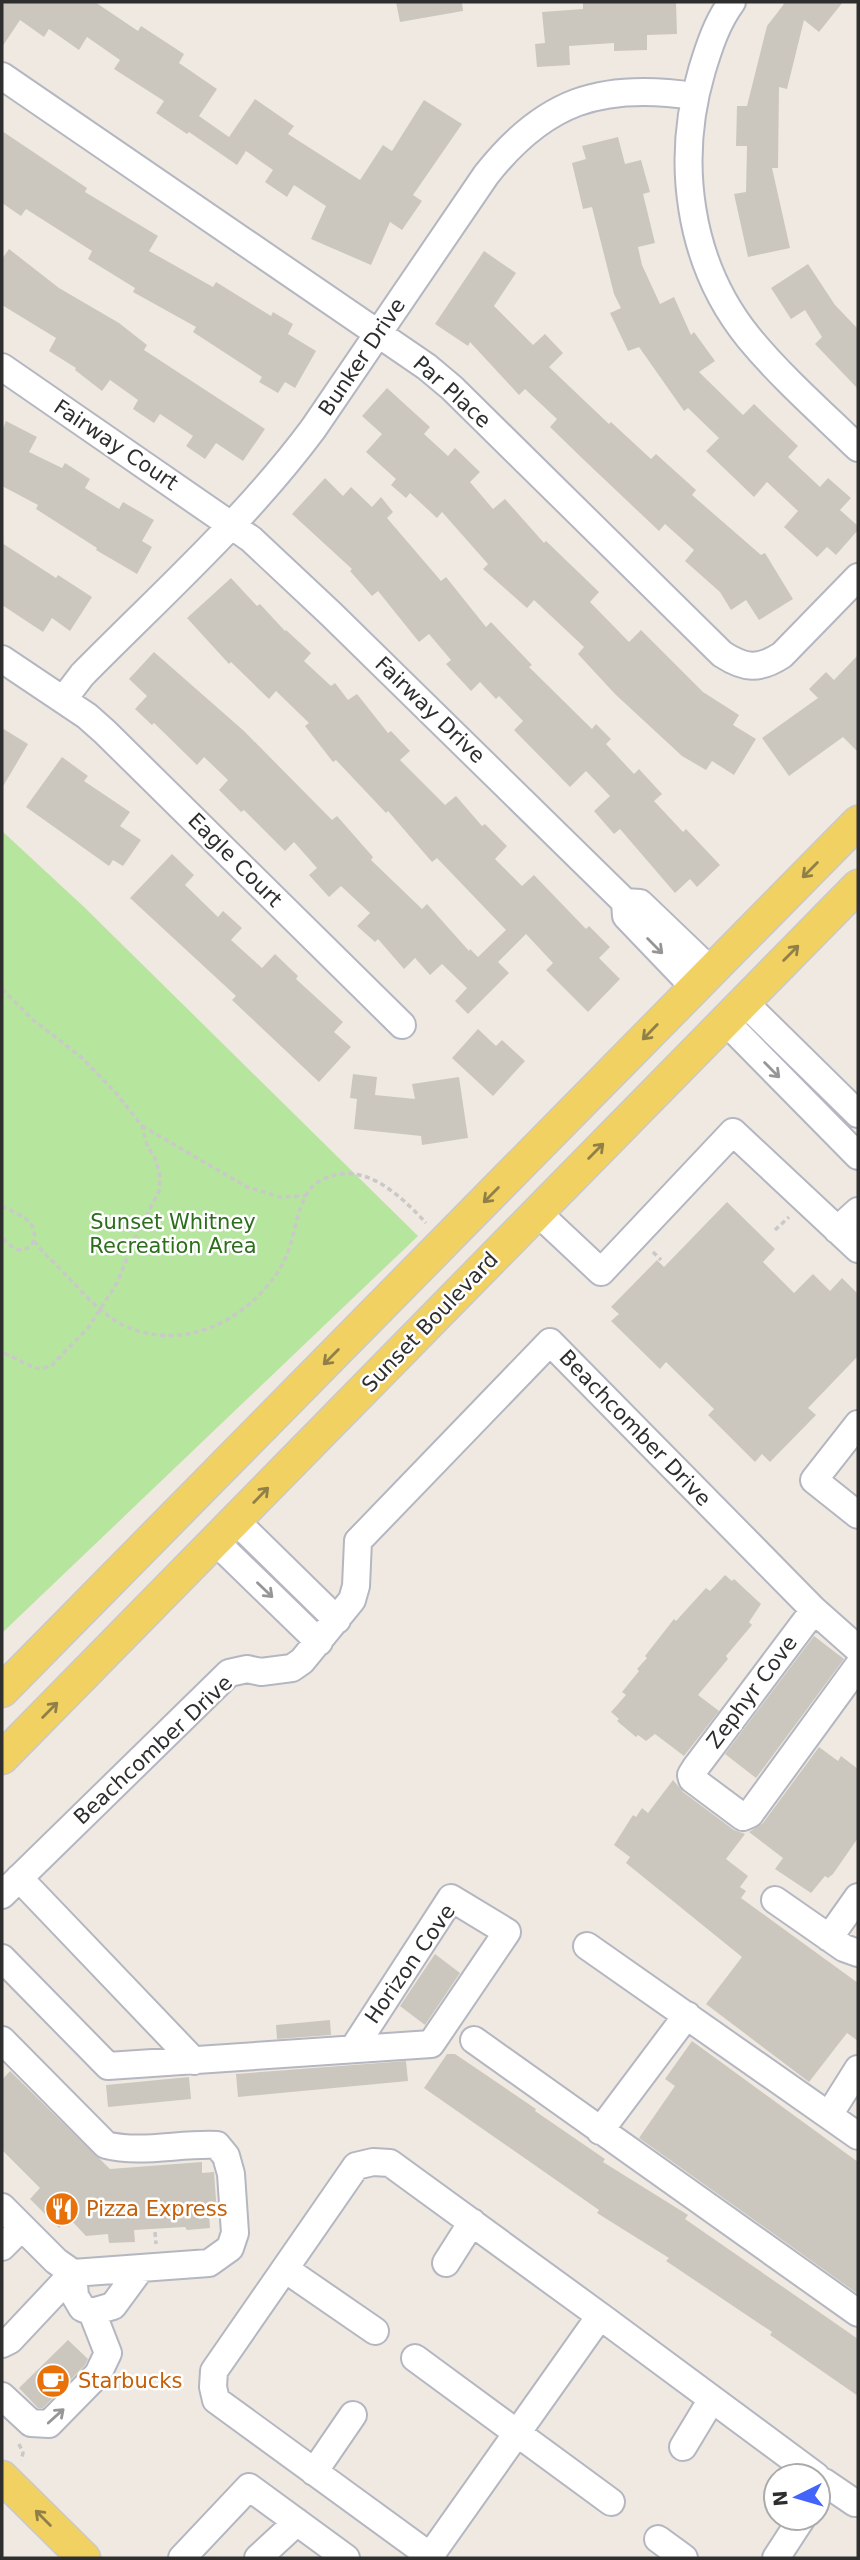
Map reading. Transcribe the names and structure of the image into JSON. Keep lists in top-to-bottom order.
{
  "streets": {
    "main road": ["Sunset Boulevard"],
    "street": [
      "Bunker Drive",
      "Par Place",
      "Fairway Court",
      "Fairway Drive",
      "Eagle Court",
      "Beachcomber Drive",
      "Zephyr Cove",
      "Horizon Cove"
    ]
  },
  "crossings": [
    ["Bunker Drive", "Par Place"],
    ["Bunker Drive", "Fairway Court"],
    ["Bunker Drive", "Fairway Drive"],
    ["Bunker Drive", "Eagle Court"],
    ["Fairway Court", "Fairway Drive"],
    ["Beachcomber Drive", "Zephyr Cove"]
  ],
  "parks": ["Sunset Whitney Recreation Area"],
  "places": {
    "restaurant": ["Pizza Express"],
    "cafe": ["Starbucks"]
  },
  "north": "left"
}
